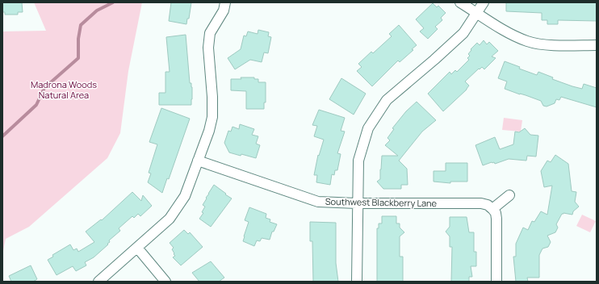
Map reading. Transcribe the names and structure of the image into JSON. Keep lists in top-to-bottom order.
{
  "streets": {
    "street": ["Southwest Blackberry Lane"]
  },
  "parks": ["Madrona Woods Natural Area"]
}
